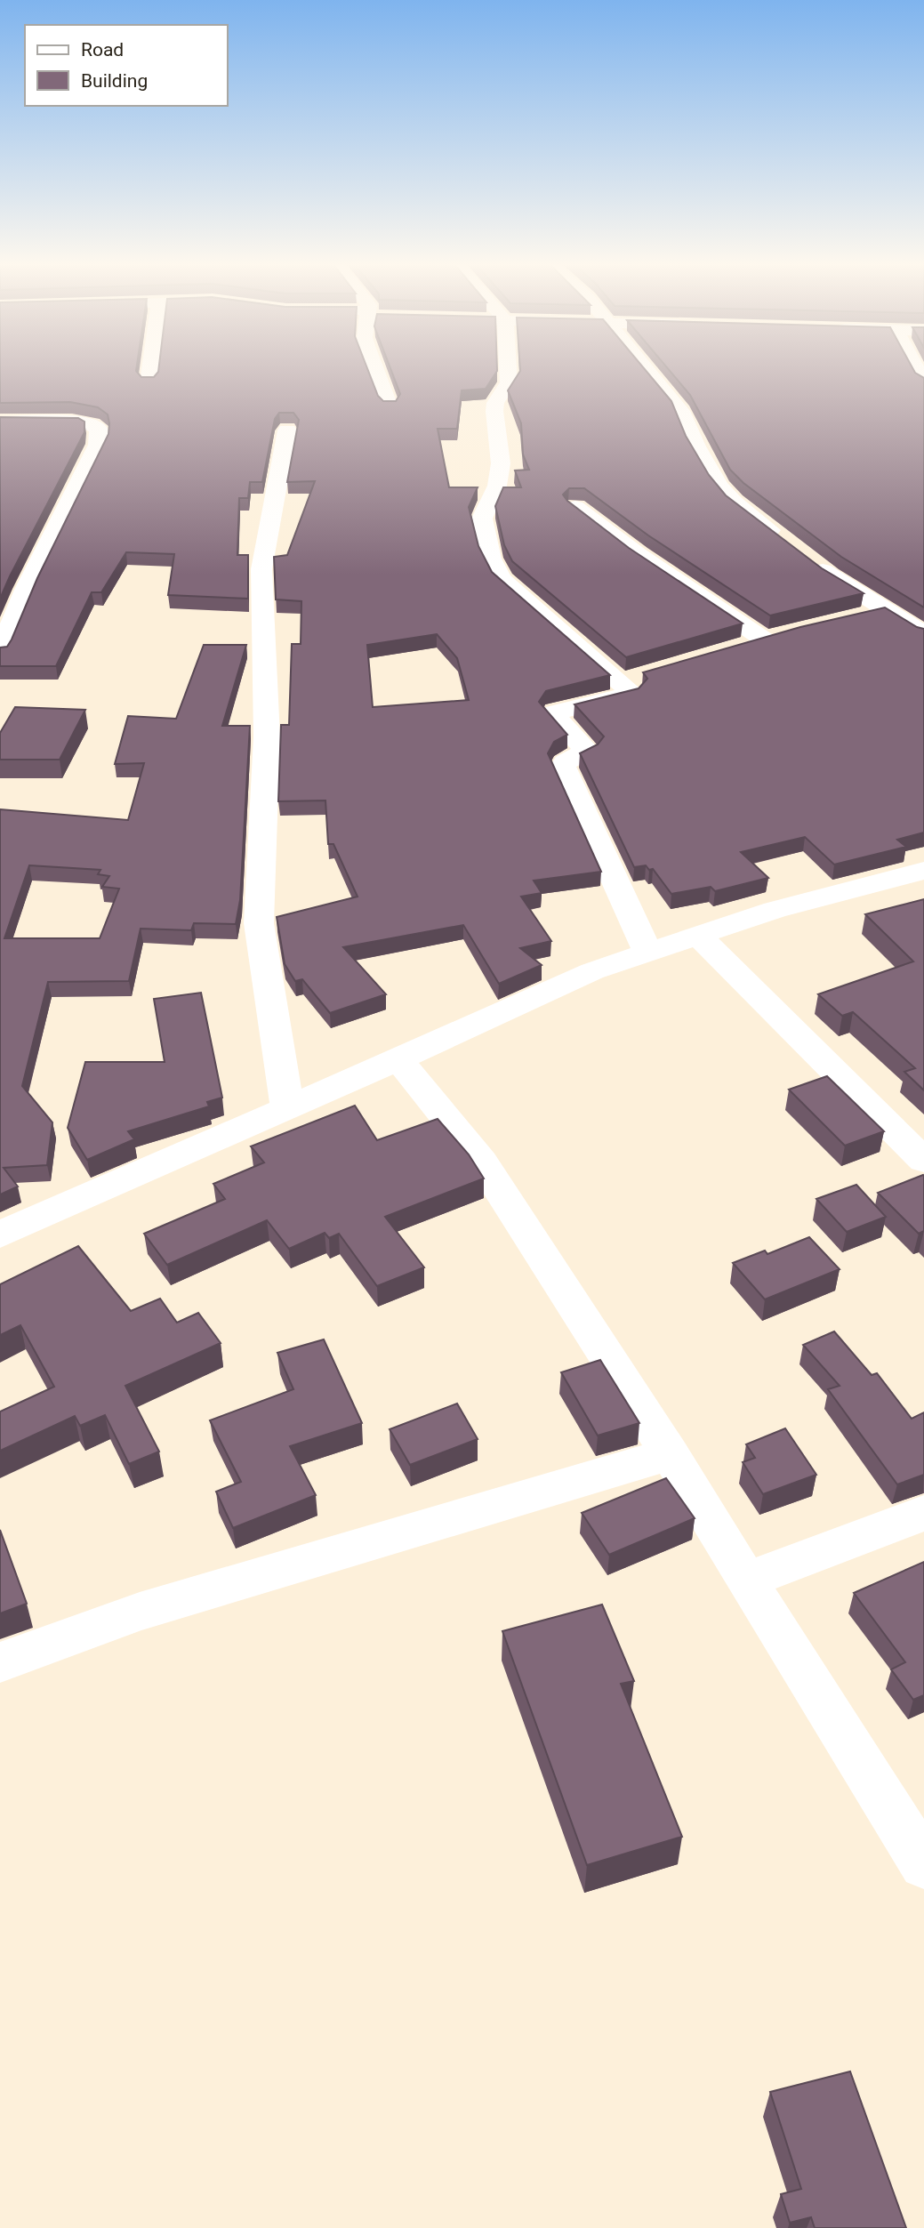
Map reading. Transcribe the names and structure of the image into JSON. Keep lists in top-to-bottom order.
{
  "legend": ["Road", "Building"]
}
